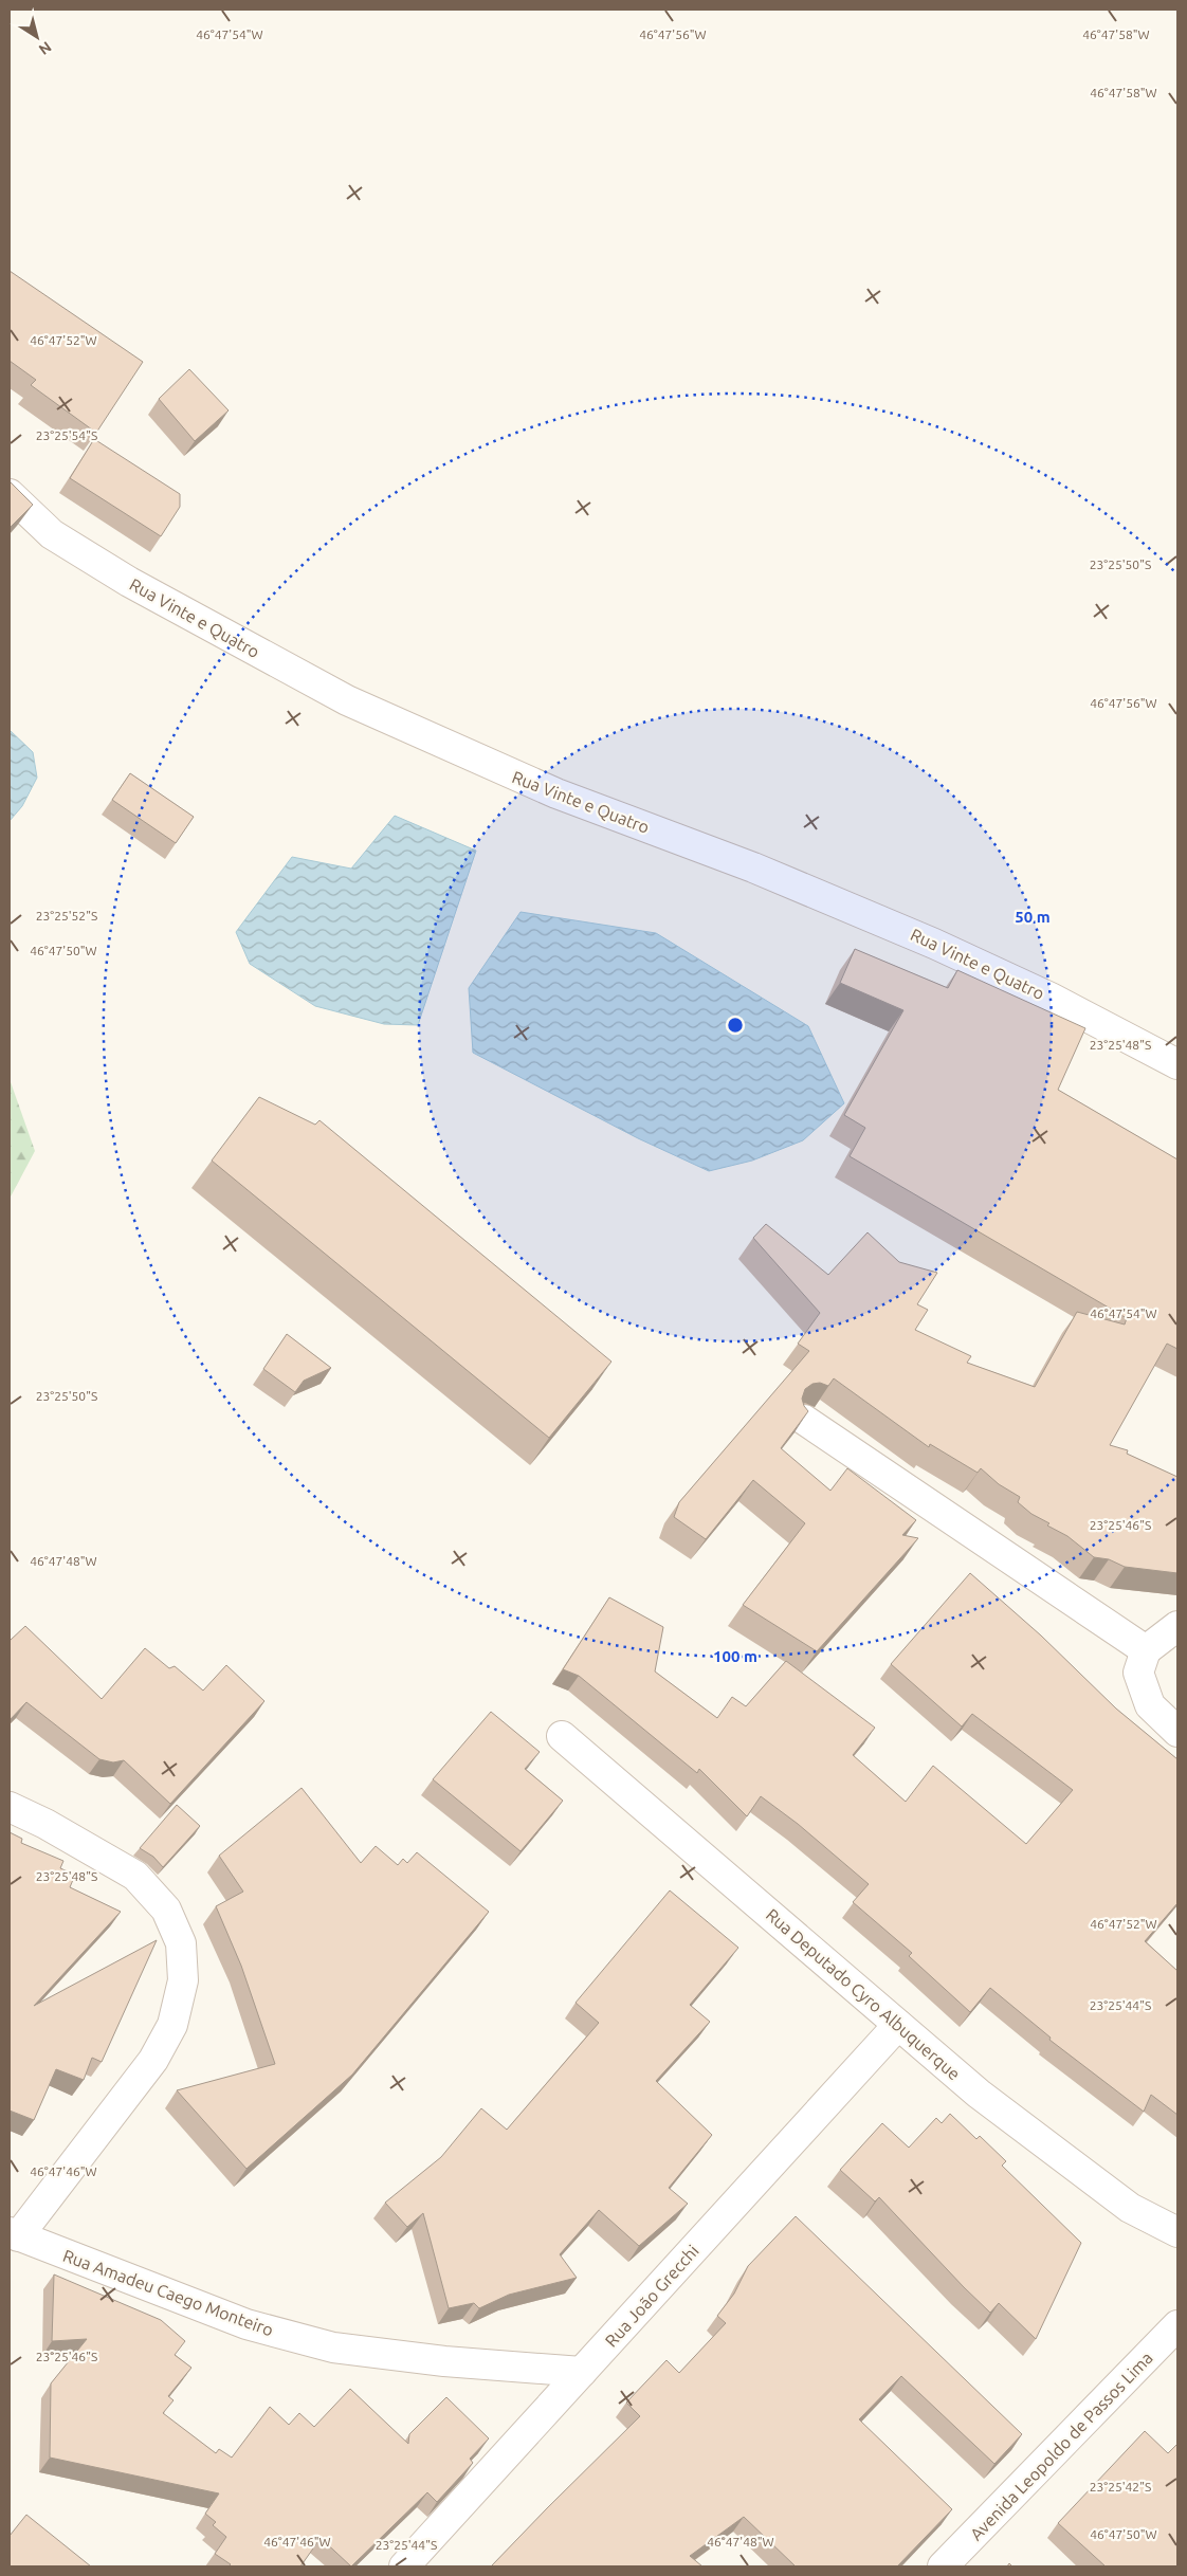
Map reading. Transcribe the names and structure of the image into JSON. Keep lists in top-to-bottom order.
{
  "streets": {
    "street": [
      "Rua Vinte e Quatro",
      "Rua Deputado Cyro Albuquerque",
      "Rua Amadeu Caego Monteiro",
      "Rua João Grecchi",
      "Avenida Leopoldo de Passos Lima"
    ]
  },
  "crossings": [
    ["Rua Deputado Cyro Albuquerque", "Rua João Grecchi"],
    ["Rua Amadeu Caego Monteiro", "Rua João Grecchi"]
  ],
  "north": "bottom right",
  "coordinates": [
    "46°47'54\"W",
    "46°47'56\"W",
    "46°47'58\"W",
    "46°47'52\"W",
    "23°25'54\"S",
    "23°25'50\"S",
    "23°25'52\"S",
    "46°47'50\"W",
    "23°25'48\"S",
    "23°25'46\"S",
    "46°47'48\"W",
    "23°25'44\"S",
    "46°47'46\"W",
    "23°25'42\"S"
  ],
  "rings": ["50 m", "100 m"]
}
